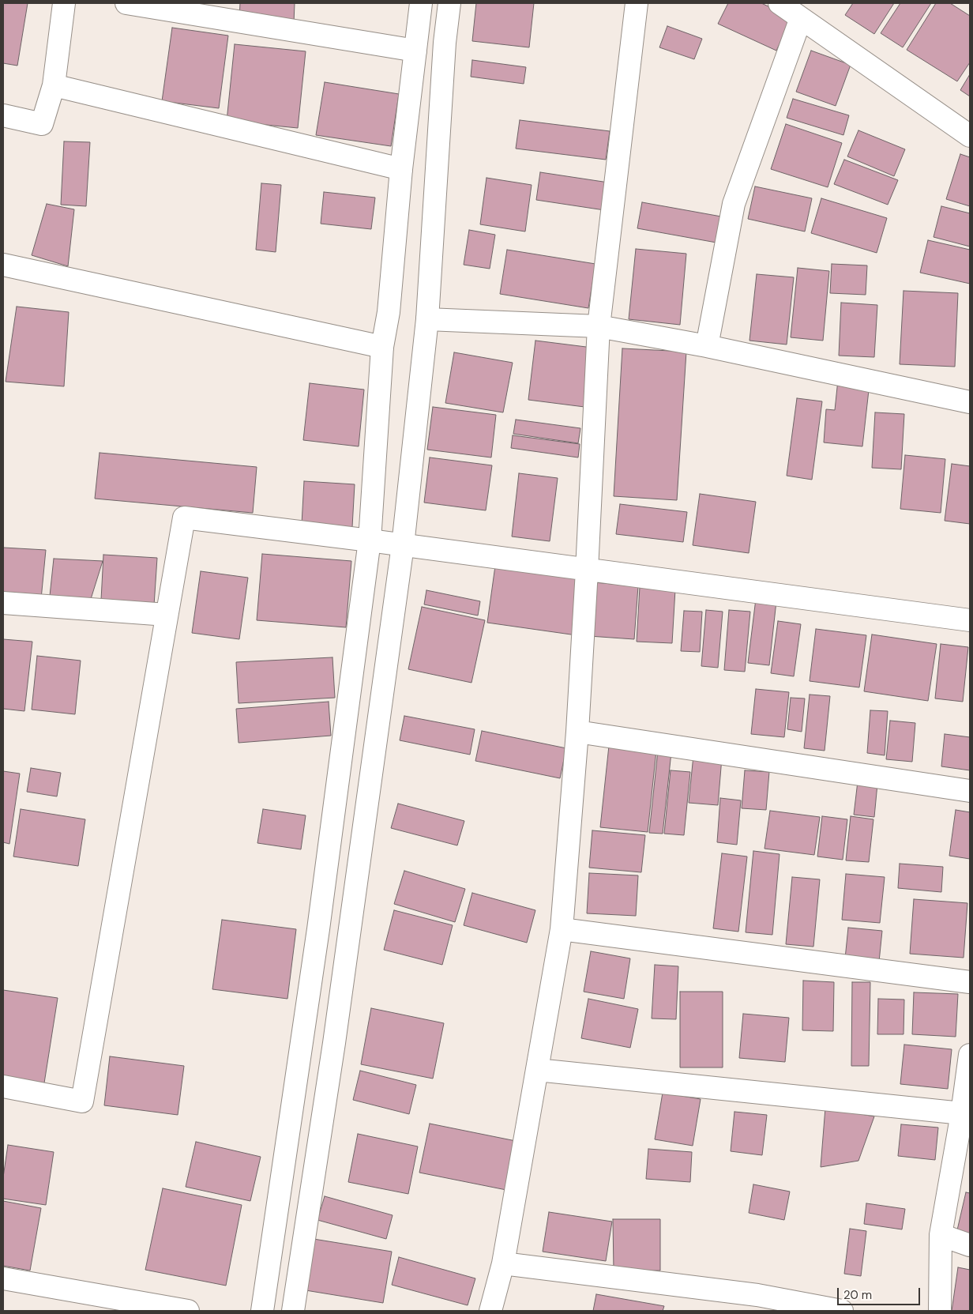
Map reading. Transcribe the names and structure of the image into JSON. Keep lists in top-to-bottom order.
{
  "scale_bar": "20 m"
}
